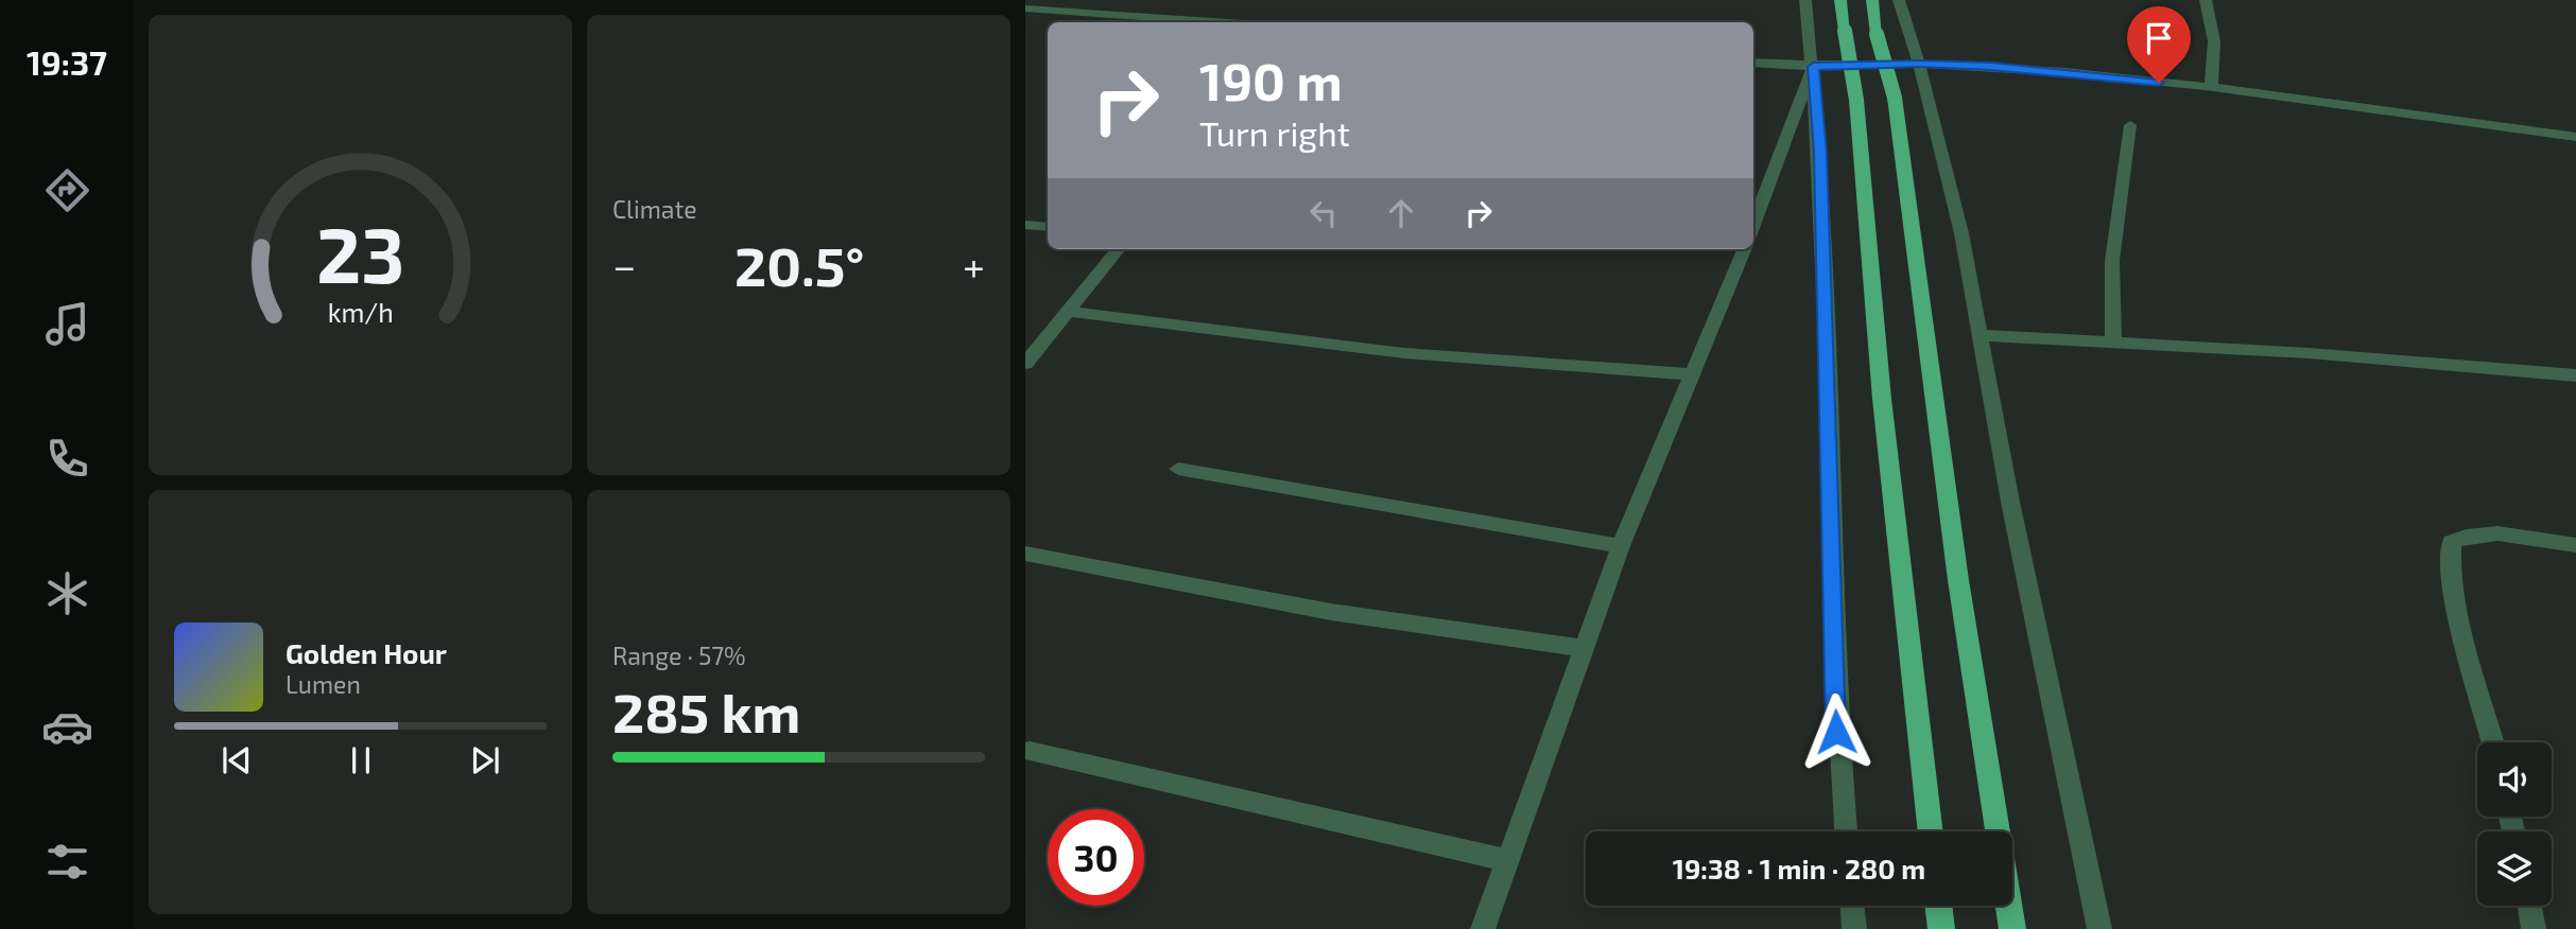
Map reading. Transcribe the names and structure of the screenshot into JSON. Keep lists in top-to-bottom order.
{
  "page": {
    "tabs": "19:37",
    "tile": [
      "Climate",
      ["Range · 57%", "285 km"]
    ],
    "turn": ["190 m", "Turn right"],
    "heat": ["−", "20.5°", "+"],
    "song": ["Golden Hour", "Lumen"],
    "limit": "30",
    "trip": "19:38 · 1 min · 280 m",
    "gauge": ["23", "km/h"]
  }
}
